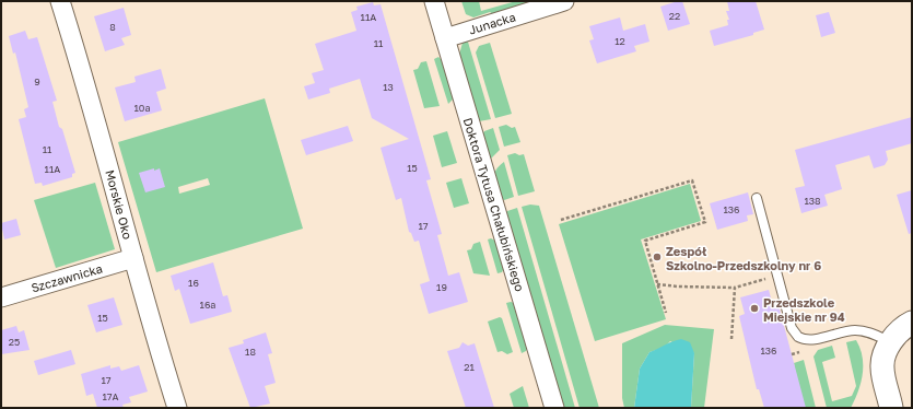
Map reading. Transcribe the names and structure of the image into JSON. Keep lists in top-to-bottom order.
{
  "streets": {
    "street": [
      "Junacka",
      "Morskie Oko",
      "Doktora Tytusa Chałubińskiego",
      "Szczawnicka"
    ]
  },
  "crossings": [
    ["Junacka", "Doktora Tytusa Chałubińskiego"],
    ["Morskie Oko", "Szczawnicka"]
  ],
  "places": ["Zespół Szkolno-Przedszkolny nr 6", "Przedszkole Miejskie nr 94"],
  "house_numbers": [
    "22",
    "11A",
    "8",
    "12",
    "11",
    "9",
    "13",
    "10a",
    "11",
    "15",
    "11A",
    "138",
    "136",
    "17",
    "16",
    "19",
    "16a",
    "15",
    "25",
    "136",
    "18",
    "21",
    "17",
    "17A"
  ]
}
